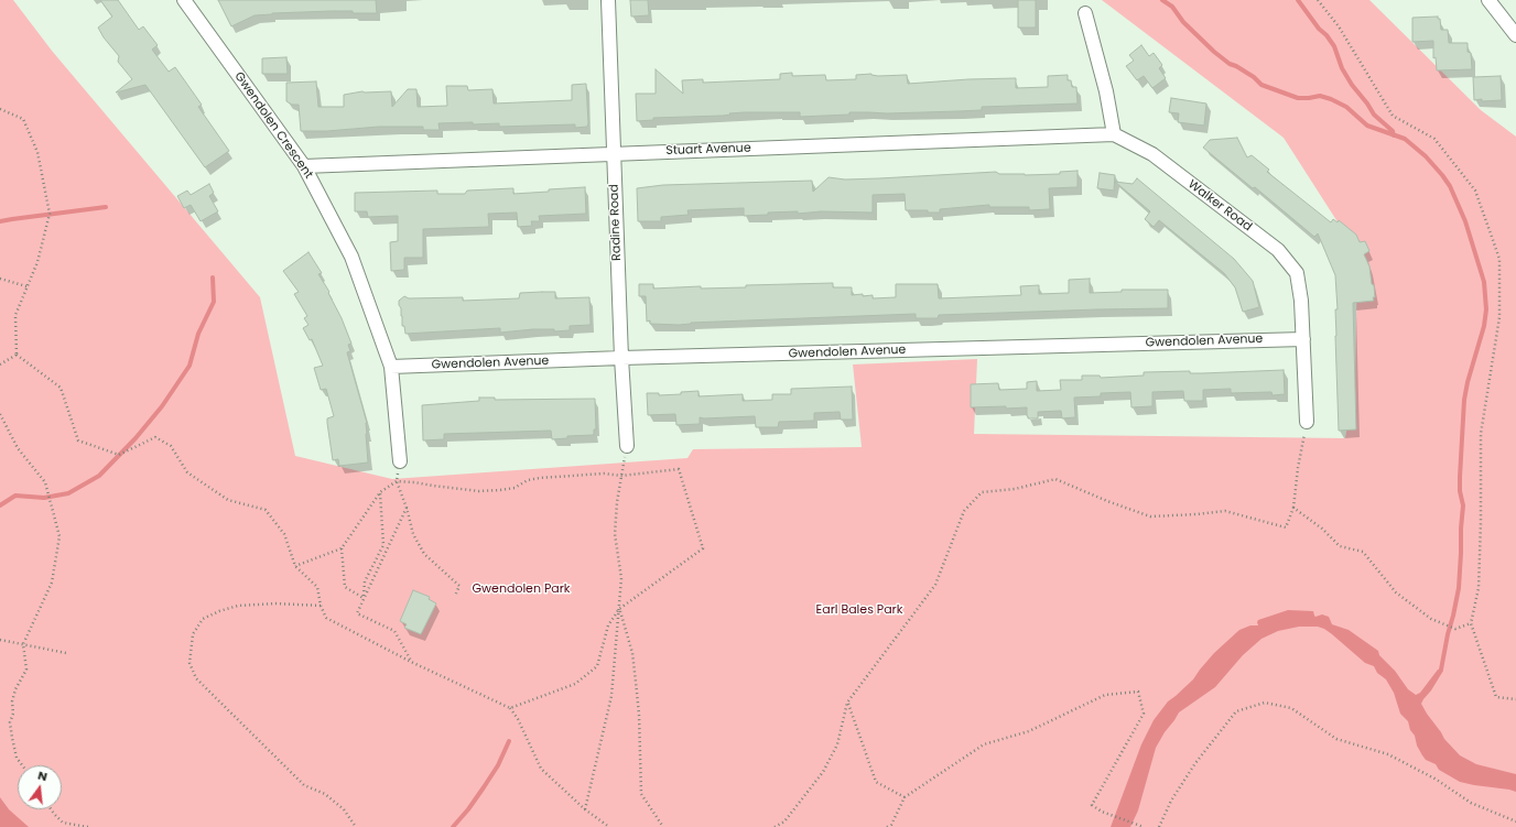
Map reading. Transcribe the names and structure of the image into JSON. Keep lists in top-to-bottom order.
{
  "streets": {
    "street": [
      "Gwendolen Crescent",
      "Stuart Avenue",
      "Walker Road",
      "Radine Road",
      "Gwendolen Avenue"
    ]
  },
  "crossings": [
    ["Gwendolen Crescent", "Stuart Avenue"],
    ["Gwendolen Crescent", "Gwendolen Avenue"],
    ["Stuart Avenue", "Walker Road"],
    ["Stuart Avenue", "Radine Road"],
    ["Walker Road", "Gwendolen Avenue"],
    ["Radine Road", "Gwendolen Avenue"]
  ],
  "parks": ["Gwendolen Park", "Earl Bales Park"],
  "north": "top"
}
